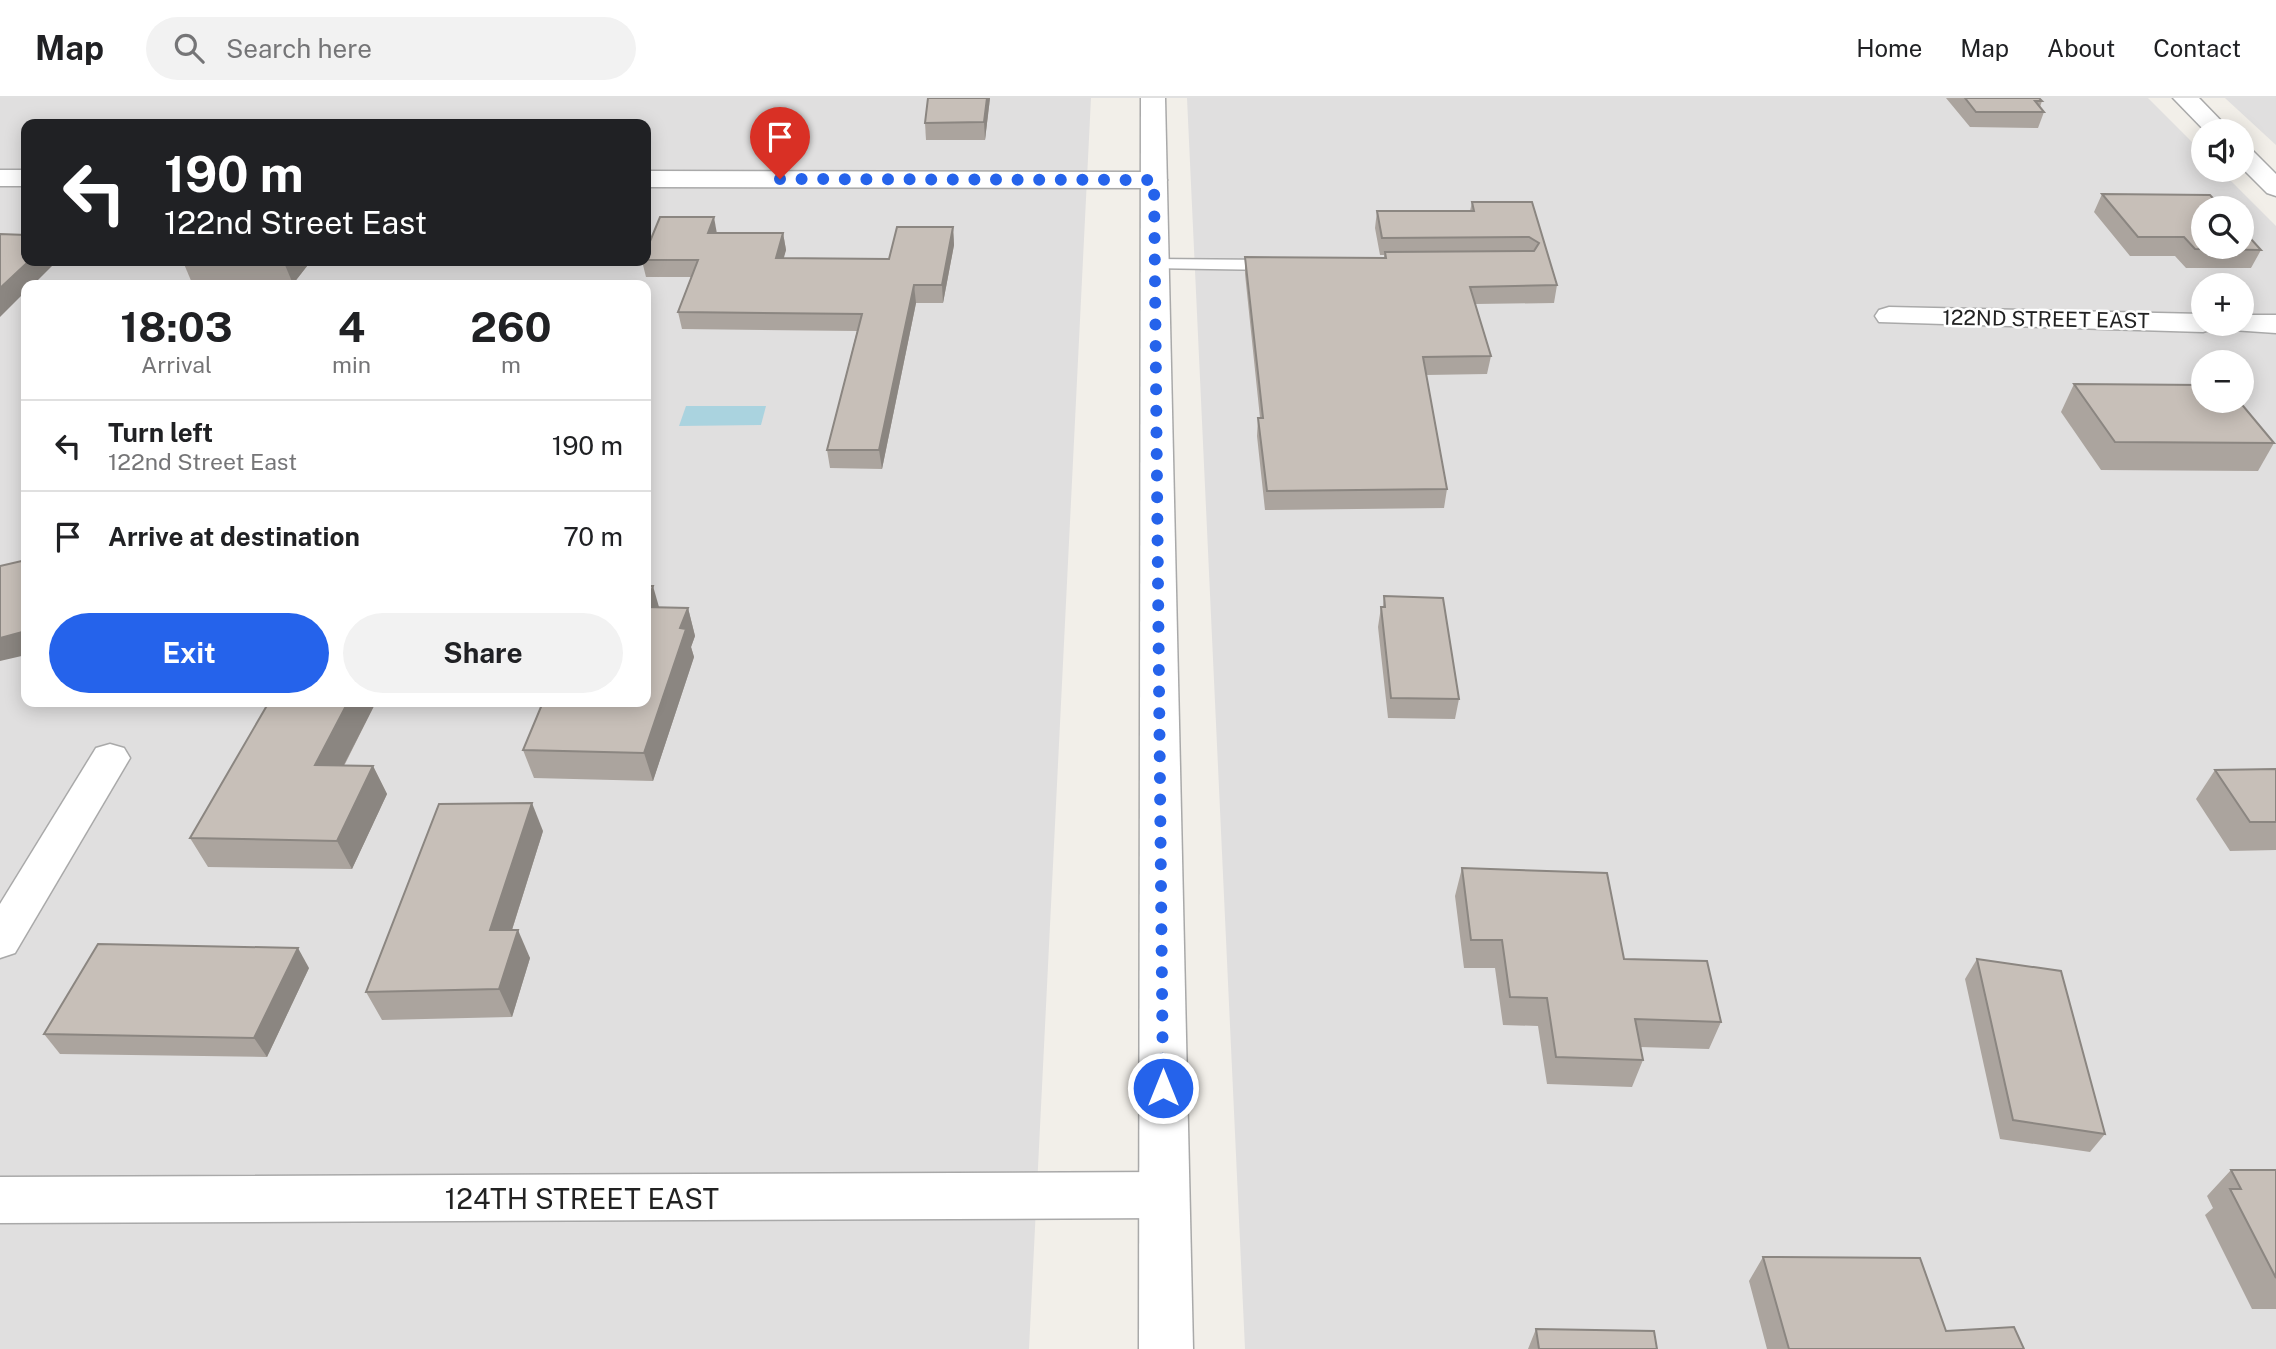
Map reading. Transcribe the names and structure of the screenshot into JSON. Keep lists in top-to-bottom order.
{
  "streets": {
    "street": ["122ND STREET EAST", "124TH STREET EAST"]
  },
  "page": {
    "header": "Map",
    "search": "Search here",
    "nav": [
      "Home",
      "Map",
      "About",
      "Contact"
    ],
    "map_buttons": ["+", "−"],
    "turn": ["190 m", "122nd Street East"],
    "eta": [
      "18:03",
      "Arrival",
      "4",
      "min",
      "260",
      "m"
    ],
    "list": [
      {
        "name": "Turn left",
        "note": "122nd Street East",
        "value": "190 m"
      },
      {
        "name": "Arrive at destination",
        "value": "70 m"
      }
    ],
    "buttons": ["Exit", "Share"]
  }
}
